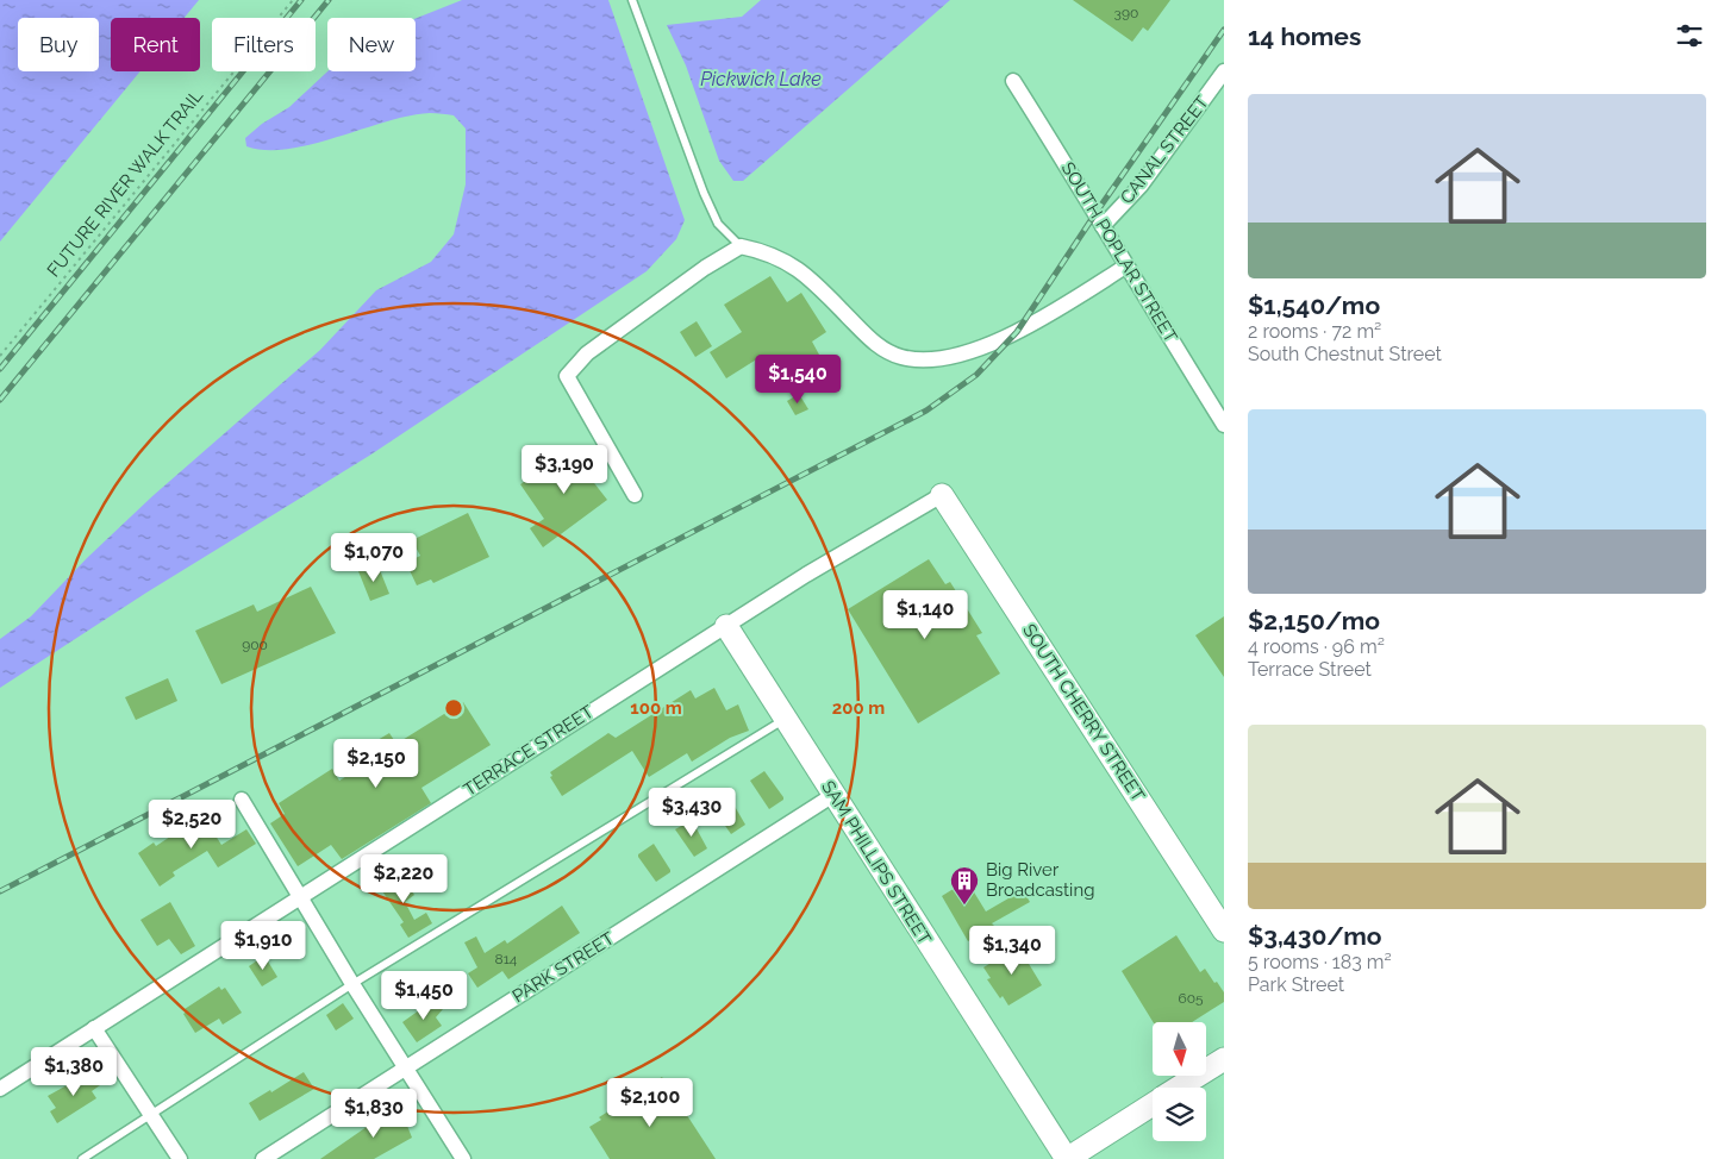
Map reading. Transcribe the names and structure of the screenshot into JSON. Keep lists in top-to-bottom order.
{
  "streets": {
    "street": [
      "CANAL STREET",
      "SOUTH POPLAR STREET",
      "SOUTH CHERRY STREET",
      "TERRACE STREET",
      "SAM PHILLIPS STREET",
      "PARK STREET"
    ],
    "path": ["FUTURE RIVER WALK TRAIL"]
  },
  "crossings": [
    ["CANAL STREET", "SOUTH POPLAR STREET"],
    ["SOUTH CHERRY STREET", "TERRACE STREET"],
    ["TERRACE STREET", "SAM PHILLIPS STREET"],
    ["SAM PHILLIPS STREET", "PARK STREET"]
  ],
  "water": ["Pickwick Lake"],
  "places": {
    "building": ["Big River Broadcasting"]
  },
  "house_numbers": [
    "390",
    "900",
    "814",
    "605"
  ],
  "north": "bottom",
  "page": {
    "heading": "14 homes",
    "chip": [
      "Buy",
      "Rent",
      "Filters",
      "New"
    ],
    "list": [
      {
        "name": "$1,540/mo",
        "note": "2 rooms · 72 m² · South Chestnut Street"
      },
      {
        "name": "$2,150/mo",
        "note": "4 rooms · 96 m² · Terrace Street"
      },
      {
        "name": "$3,430/mo",
        "note": "5 rooms · 183 m² · Park Street"
      }
    ],
    "price": [
      "$1,540",
      "$3,190",
      "$1,070",
      "$1,140",
      "$2,150",
      "$3,430",
      "$2,520",
      "$2,220",
      "$1,910",
      "$1,340",
      "$1,450",
      "$1,380",
      "$2,100",
      "$1,830"
    ]
  },
  "rings": ["100 m", "200 m"]
}
